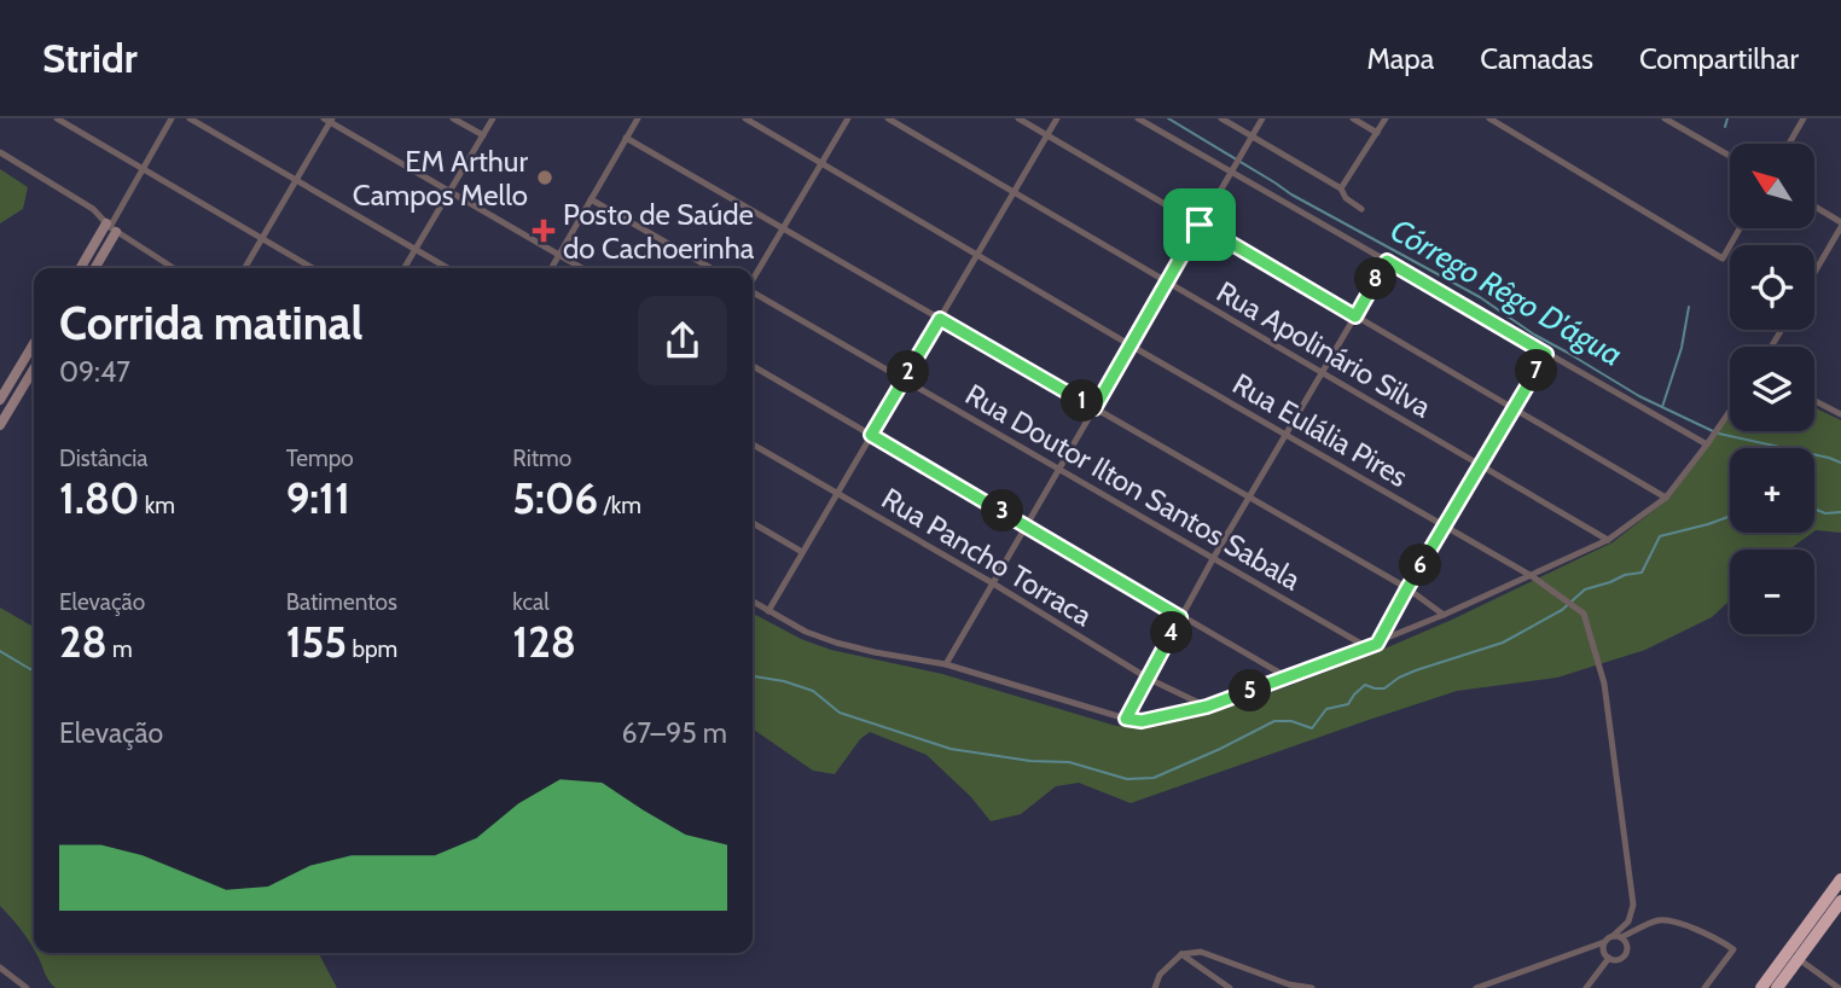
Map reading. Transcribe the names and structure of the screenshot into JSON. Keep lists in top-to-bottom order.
{
  "streets": {
    "street": [
      "Rua Apolinário Silva",
      "Rua Eulália Pires",
      "Rua Doutor Ilton Santos Sabala",
      "Rua Pancho Torraca"
    ]
  },
  "water": ["Córrego Rêgo D'água"],
  "places": {
    "other": ["EM Arthur Campos Mello"],
    "health": ["Posto de Saúde do Cachoerinha"]
  },
  "north": "top left",
  "page": {
    "header": "Stridr",
    "nav": ["Mapa", "Camadas", "Compartilhar"],
    "map_buttons": ["+", "−"],
    "pins": [
      "8",
      "7",
      "2",
      "1",
      "3",
      "6",
      "4",
      "5"
    ],
    "heading": ["Corrida matinal", "09:47"],
    "stats": [
      ["Distância", "1.80 km"],
      ["Tempo", "9:11"],
      ["Ritmo", "5:06 /km"],
      ["Elevação", "28 m"],
      ["Batimentos", "155 bpm"],
      ["kcal", "128"]
    ],
    "chart": ["Elevação", "67–95 m"]
  }
}
